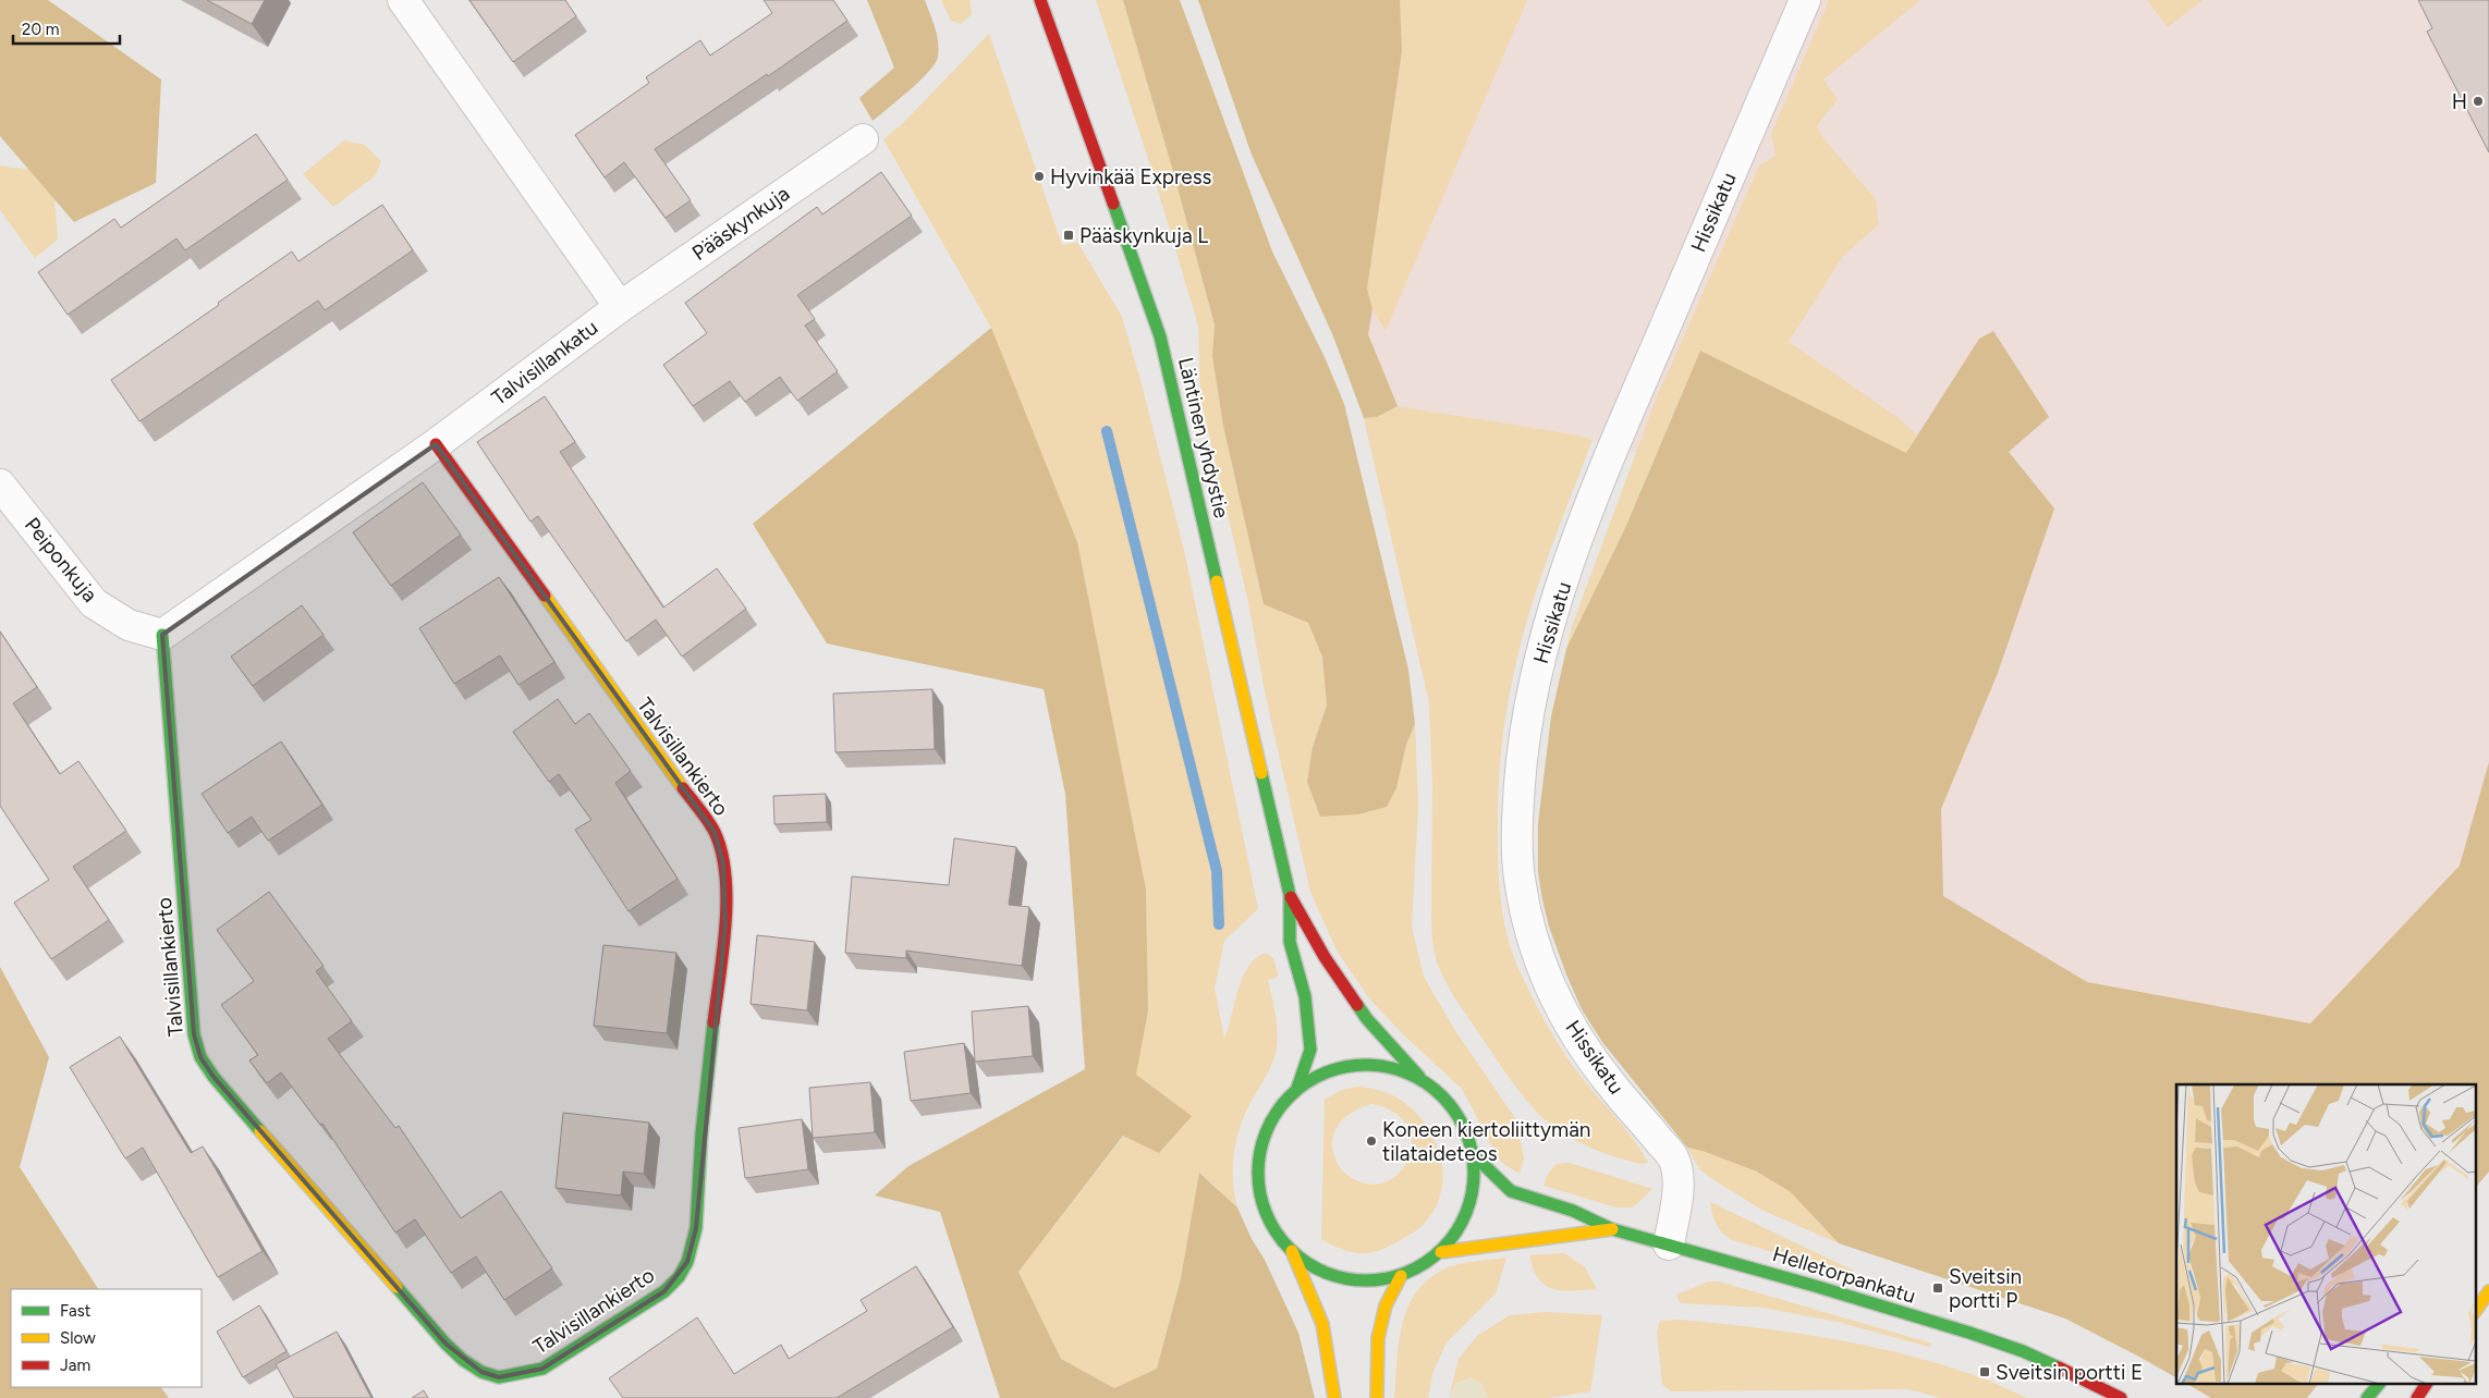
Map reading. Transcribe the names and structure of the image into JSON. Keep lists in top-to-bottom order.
{
  "streets": {
    "street": [
      "Hissikatu",
      "Pääskynkuja",
      "Talvisillankatu",
      "Läntinen yhdystie",
      "Peiponkuja",
      "Talvisillankierto",
      "Helletorpankatu"
    ]
  },
  "crossings": [
    ["Hissikatu", "Helletorpankatu"],
    ["Pääskynkuja", "Talvisillankatu"],
    ["Talvisillankatu", "Peiponkuja"],
    ["Talvisillankatu", "Talvisillankierto"],
    ["Peiponkuja", "Talvisillankierto"]
  ],
  "places": {
    "other": ["H", "Hyvinkää Express", "Koneen kiertoliittymän tilataideteos"],
    "transit": ["Pääskynkuja L", "Sveitsin portti P", "Sveitsin portti E"]
  },
  "legend": ["Fast", "Slow", "Jam"],
  "scale_bar": "20 m"
}
